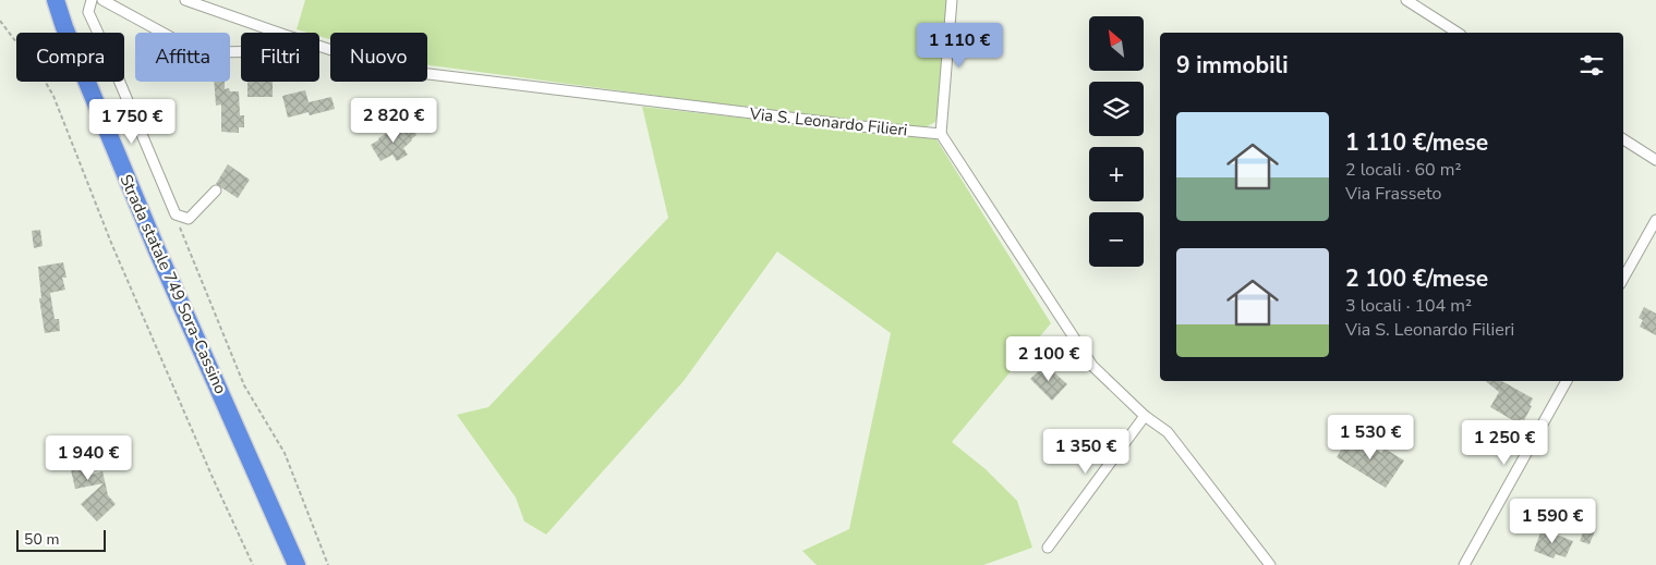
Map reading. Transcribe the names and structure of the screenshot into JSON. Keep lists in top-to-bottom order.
{
  "streets": {
    "highway": ["Strada statale 749 Sora-Cassino"],
    "street": ["Via S. Leonardo Filieri"]
  },
  "scale_bar": "50 m",
  "north": "top left",
  "page": {
    "map_buttons": ["+", "−"],
    "price": [
      "1 110 €",
      "2 820 €",
      "1 750 €",
      "2 100 €",
      "1 530 €",
      "1 250 €",
      "1 350 €",
      "1 940 €",
      "1 590 €"
    ],
    "chip": [
      "Compra",
      "Affitta",
      "Filtri",
      "Nuovo"
    ],
    "heading": "9 immobili",
    "list": [
      {
        "name": "1 110 €/mese",
        "note": "2 locali · 60 m² · Via Frasseto"
      },
      {
        "name": "2 100 €/mese",
        "note": "3 locali · 104 m² · Via S. Leonardo Filieri"
      }
    ],
    "scale": "50 m"
  }
}
